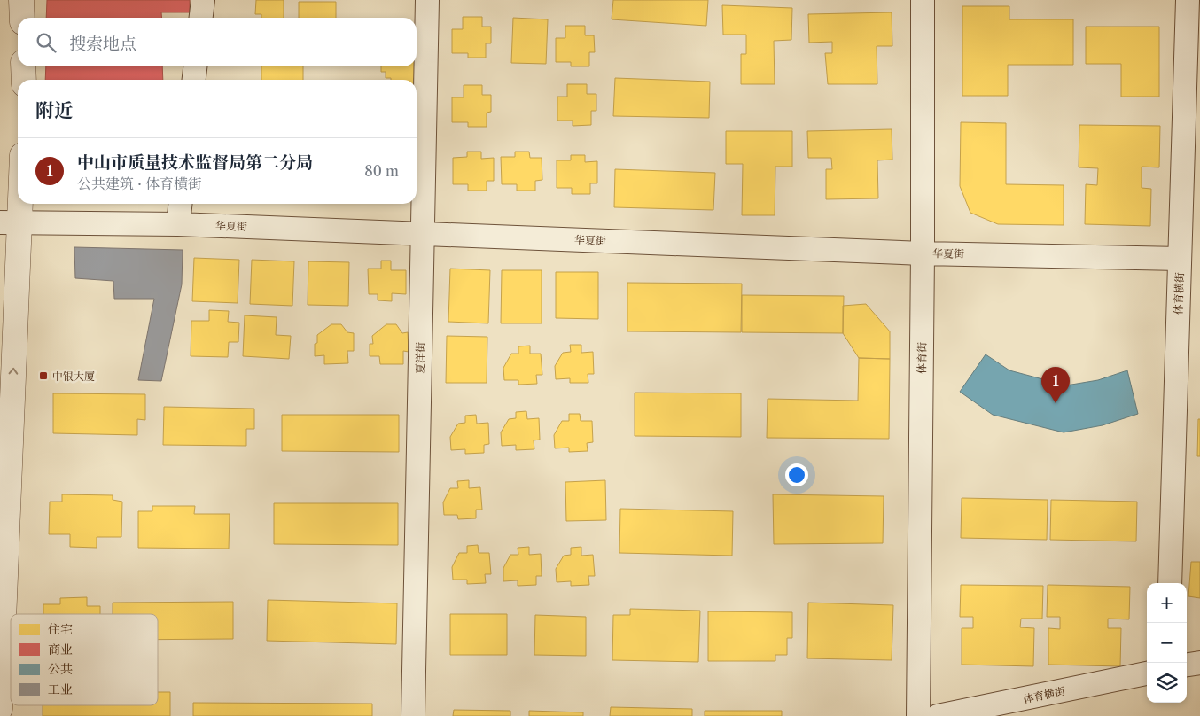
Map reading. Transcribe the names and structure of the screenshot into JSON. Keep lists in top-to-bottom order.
{
  "streets": {
    "street": [
      "华夏街",
      "体育横街",
      "夏洋街",
      "体育街"
    ]
  },
  "crossings": [
    ["华夏街", "体育横街"],
    ["华夏街", "夏洋街"],
    ["华夏街", "体育街"]
  ],
  "places": {
    "transit": ["中银大厦"]
  },
  "legend": [
    "住宅",
    "商业",
    "公共",
    "工业"
  ],
  "page": {
    "search": "搜索地点",
    "heading": "附近",
    "list": [
      {
        "mark": "1",
        "name": "中山市质量技术监督局第二分局",
        "note": "公共建筑 · 体育横街",
        "value": "80 m"
      }
    ],
    "pins": "1",
    "map_buttons": ["+", "−"]
  }
}
